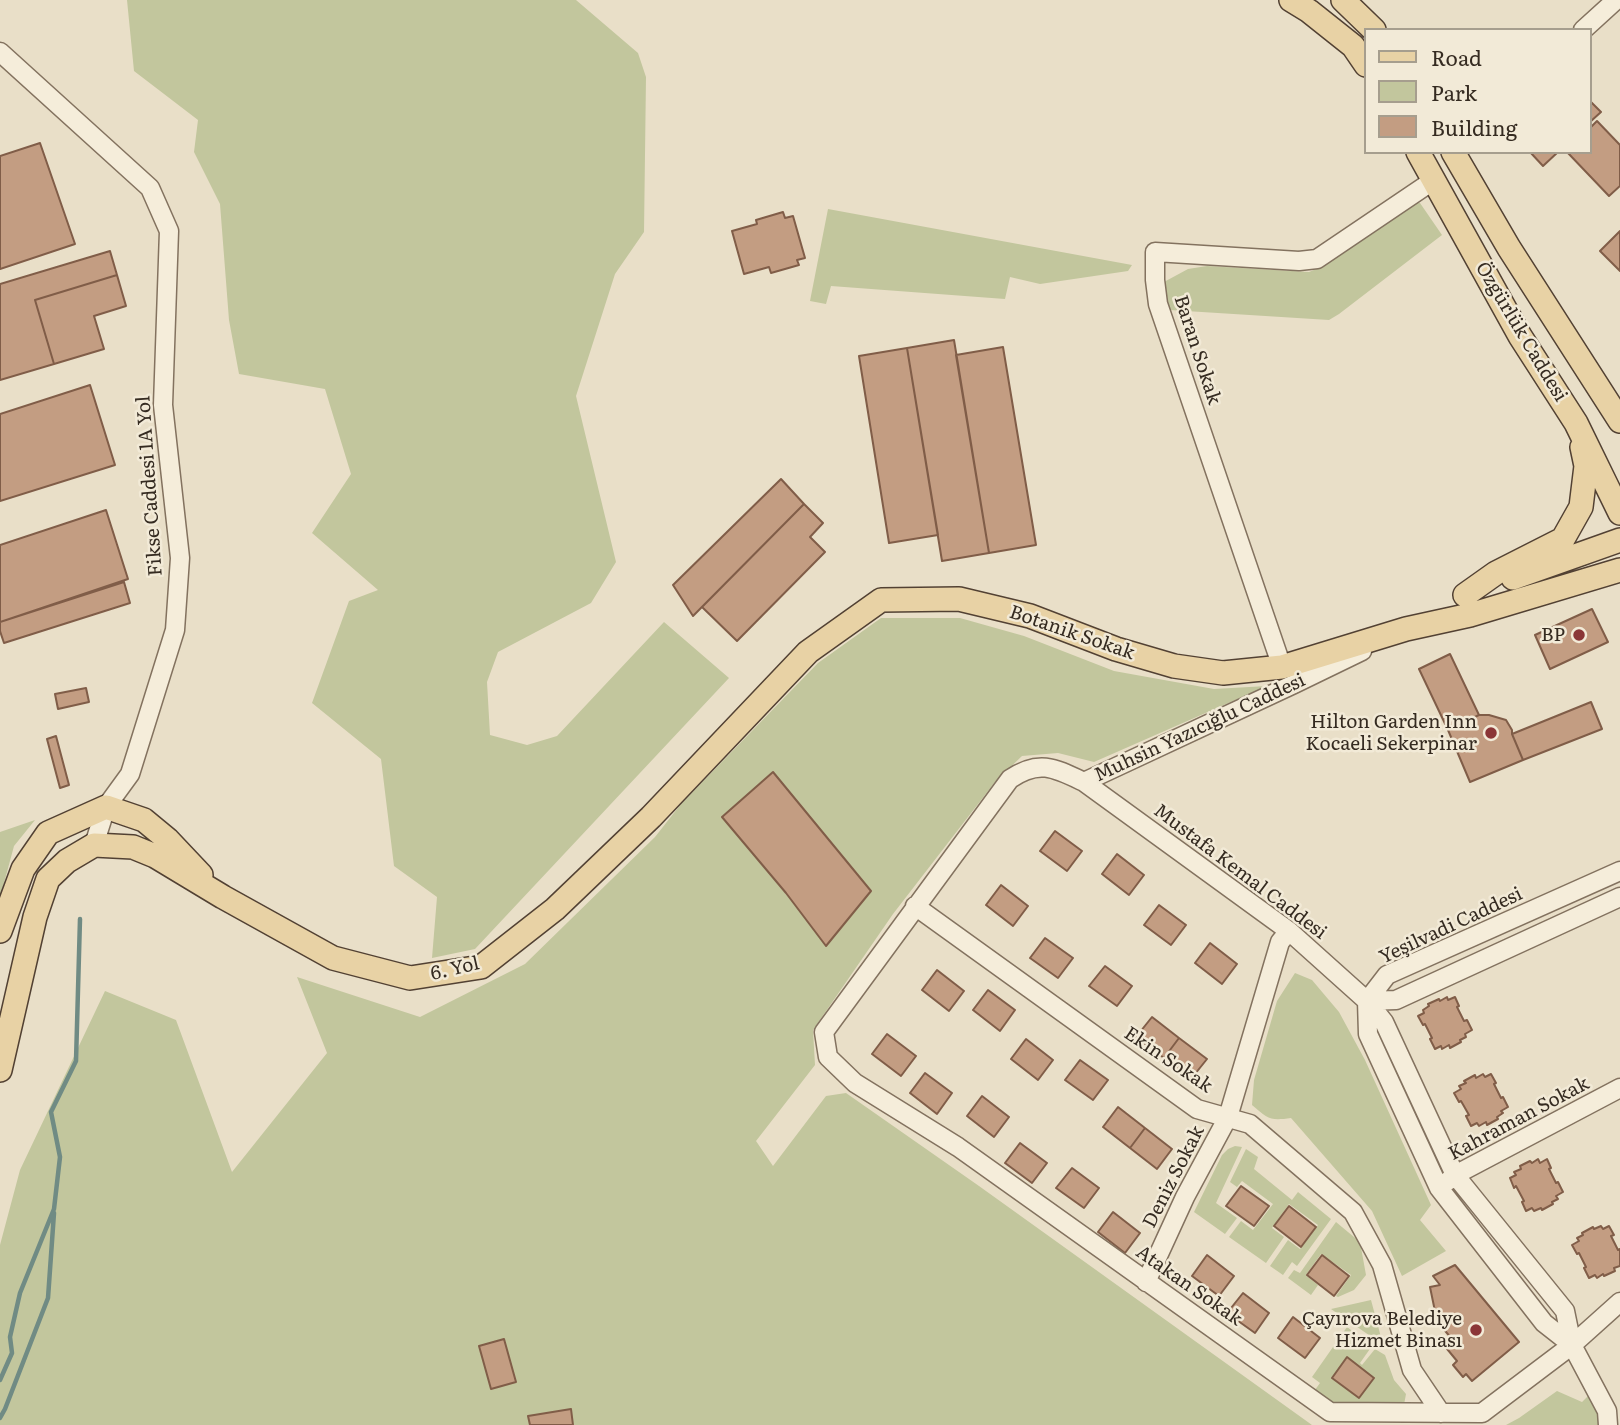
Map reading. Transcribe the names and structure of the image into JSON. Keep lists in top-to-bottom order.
{
  "streets": {
    "main road": [
      "Özgürlük Caddesi",
      "Botanik Sokak",
      "Muhsin Yazıcığlu Caddesi",
      "6. Yol"
    ],
    "street": [
      "Baran Sokak",
      "Fikse Caddesi 1A Yol",
      "Mustafa Kemal Caddesi",
      "Yeşilvadi Caddesi",
      "Ekin Sokak",
      "Kahraman Sokak",
      "Deniz Sokak",
      "Atakan Sokak"
    ]
  },
  "crossings": [
    ["Özgürlük Caddesi", "Baran Sokak"],
    ["Baran Sokak", "Botanik Sokak"],
    ["Botanik Sokak", "Muhsin Yazıcığlu Caddesi"],
    ["Botanik Sokak", "6. Yol"],
    ["Muhsin Yazıcığlu Caddesi", "Mustafa Kemal Caddesi"],
    ["Muhsin Yazıcığlu Caddesi", "Ekin Sokak"],
    ["Muhsin Yazıcığlu Caddesi", "Atakan Sokak"],
    ["Mustafa Kemal Caddesi", "Yeşilvadi Caddesi"],
    ["Mustafa Kemal Caddesi", "Kahraman Sokak"],
    ["Mustafa Kemal Caddesi", "Deniz Sokak"],
    ["Mustafa Kemal Caddesi", "Atakan Sokak"],
    ["Ekin Sokak", "Deniz Sokak"],
    ["Ekin Sokak", "Atakan Sokak"],
    ["Deniz Sokak", "Atakan Sokak"]
  ],
  "places": ["BP", "Hilton Garden Inn Kocaeli Sekerpinar", "Çayırova Belediye Hizmet Binası"],
  "legend": ["Road", "Park", "Building"]
}
